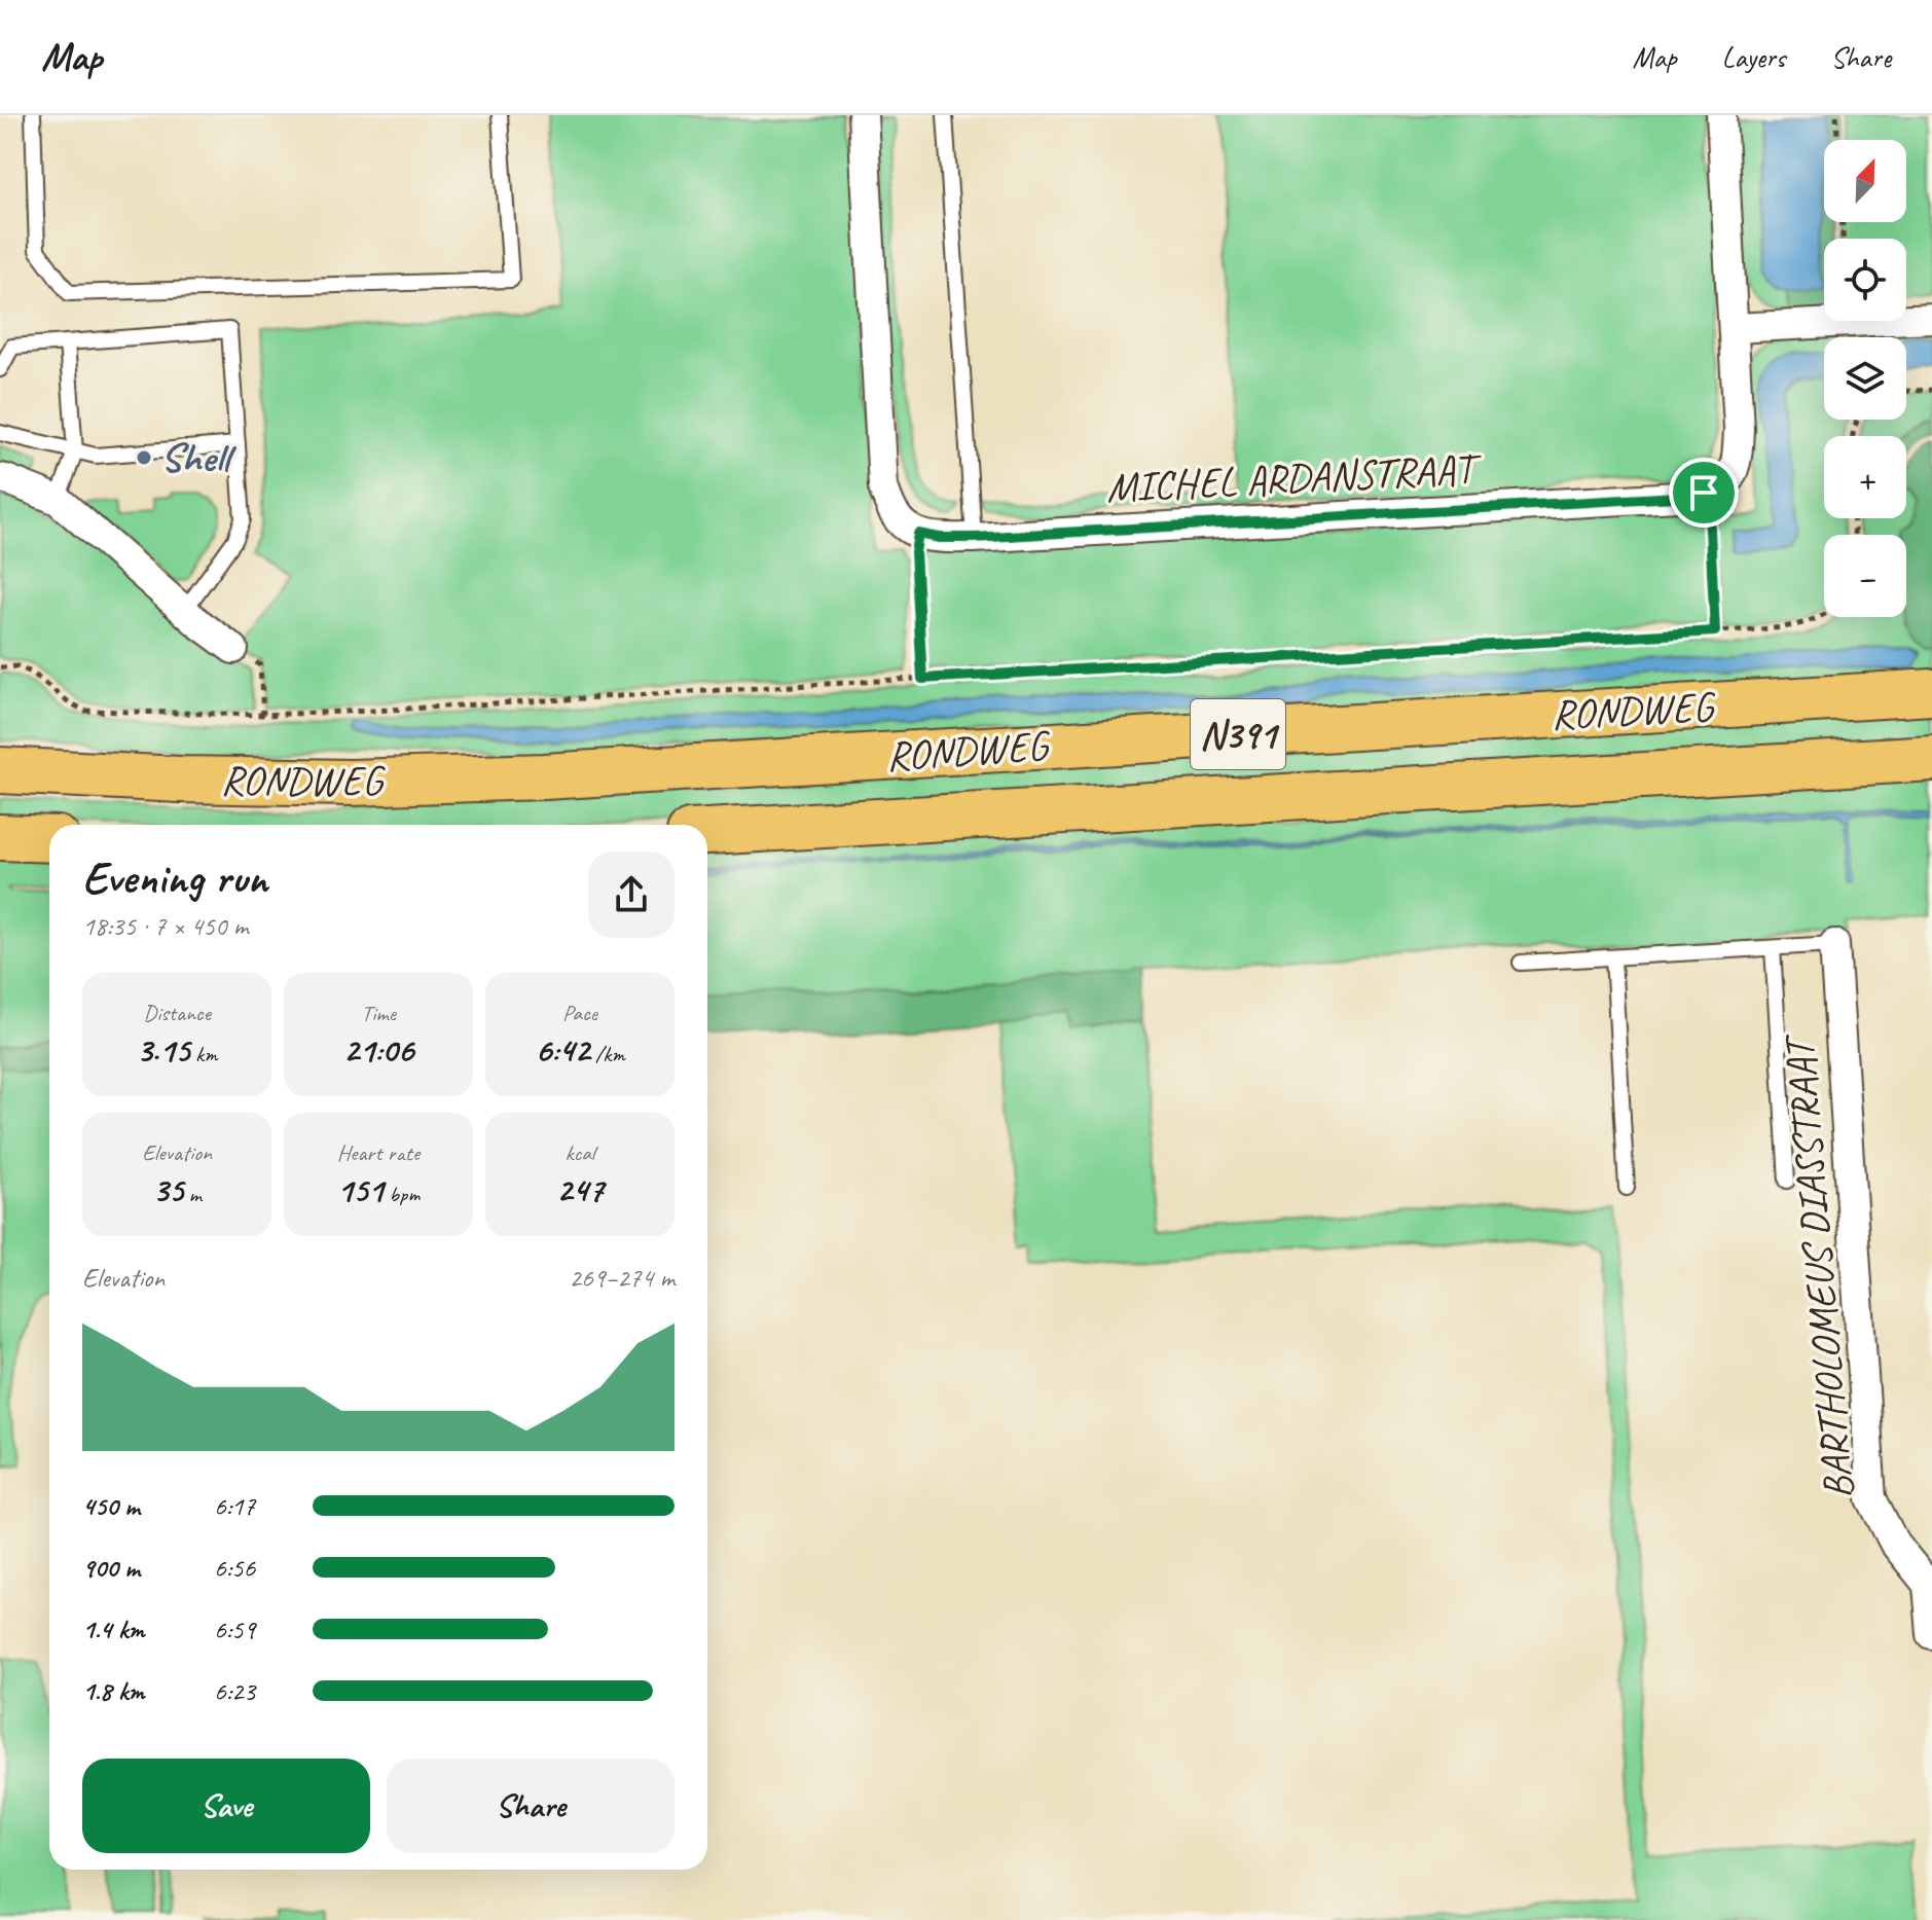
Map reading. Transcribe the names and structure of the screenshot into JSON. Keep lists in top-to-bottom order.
{
  "streets": {
    "main road": ["RONDWEG", "N391"],
    "street": ["MICHEL ARDANSTRAAT", "BARTHOLOMEUS DIASSTRAAT"]
  },
  "places": ["Shell"],
  "north": "top right",
  "page": {
    "header": "Map",
    "nav": ["Map", "Layers", "Share"],
    "map_buttons": ["+", "−"],
    "heading": ["Evening run", "18:35 · 7 × 450 m"],
    "stats": [
      ["Distance", "3.15 km"],
      ["Time", "21:06"],
      ["Pace", "6:42 /km"],
      ["Elevation", "35 m"],
      ["Heart rate", "151 bpm"],
      ["kcal", "247"]
    ],
    "chart": ["Elevation", "269–274 m"],
    "list": [
      {
        "name": "450 m",
        "note": "6:17"
      },
      {
        "name": "900 m",
        "note": "6:56"
      },
      {
        "name": "1.4 km",
        "note": "6:59"
      },
      {
        "name": "1.8 km",
        "note": "6:23"
      }
    ],
    "buttons": ["Save", "Share"]
  }
}
